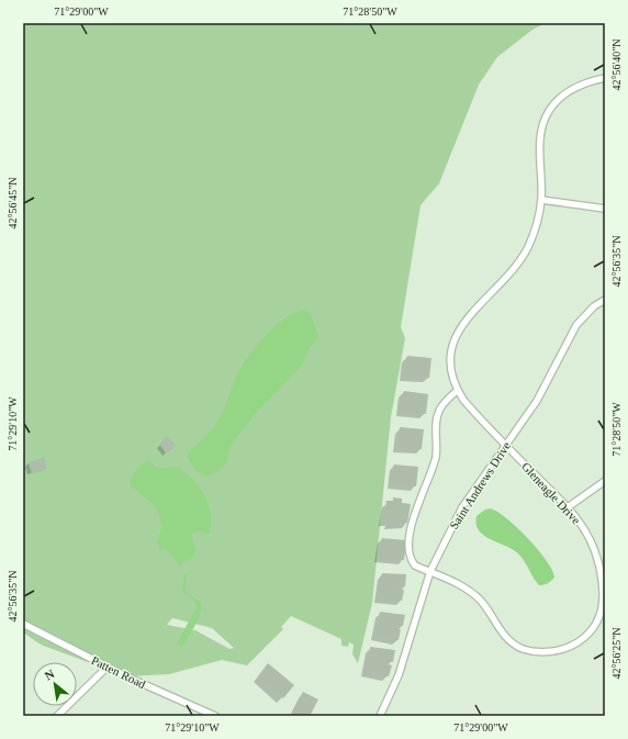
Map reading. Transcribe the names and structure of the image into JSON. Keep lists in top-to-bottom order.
{
  "streets": {
    "street": ["Saint Andrews Drive", "Gleneagle Drive", "Patten Road"]
  },
  "crossings": [
    ["Saint Andrews Drive", "Gleneagle Drive"]
  ],
  "north": "top left",
  "coordinates": [
    "71°29'00\"W",
    "71°28'50\"W",
    "42°56'40\"N",
    "42°56'45\"N",
    "42°56'35\"N",
    "71°29'10\"W",
    "42°56'25\"N"
  ]
}
